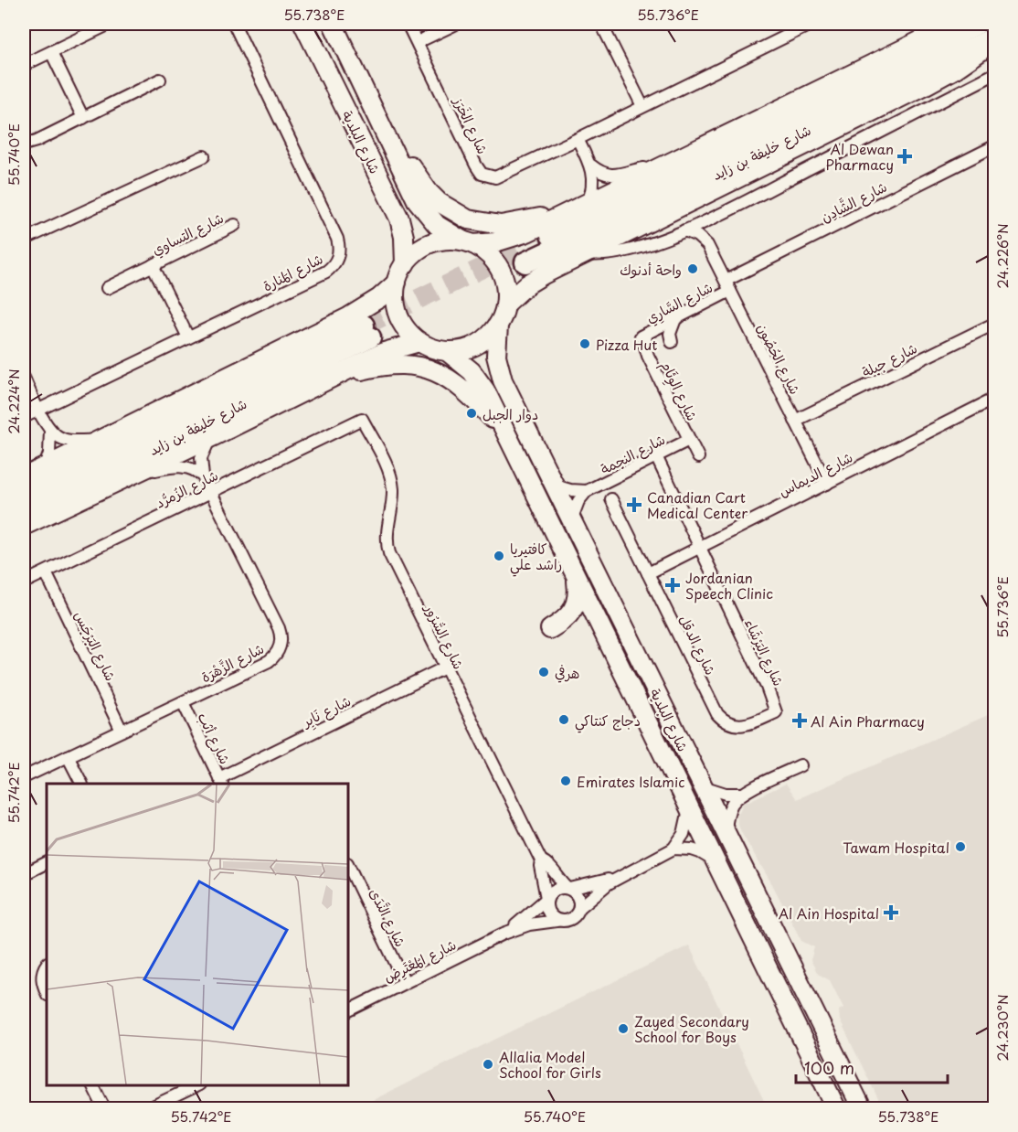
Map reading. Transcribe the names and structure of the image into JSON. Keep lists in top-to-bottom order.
{
  "streets": {
    "highway": ["شارع خليفة بن زايد"],
    "main road": ["شارع البلدية"],
    "street": [
      "شارع الخَرَز",
      "شارع الشَّادِن",
      "شارع التساوي",
      "شارع المَنارة",
      "شارع السَّارِي",
      "شارع الحُصُون",
      "شارع جبلة",
      "شارع الوِئَام",
      "شارع النجمة",
      "شارع الديماس",
      "شارع الزُمرُّد",
      "شارع السُّرُور",
      "شارع الدقل",
      "شارع البَرْجَس",
      "شارع البَرْشَاء",
      "شارع الزَّهْرَة",
      "شارع نَابِر",
      "شارع أثب",
      "شارع النَّدَى",
      "شارع المُعْتَرِض"
    ]
  },
  "crossings": [
    ["شارع الشَّادِن", "شارع السَّارِي"],
    ["شارع الشَّادِن", "شارع الحُصُون"],
    ["شارع التساوي", "شارع المَنارة"],
    ["شارع السَّارِي", "شارع الحُصُون"],
    ["شارع السَّارِي", "شارع الوِئَام"],
    ["شارع الحُصُون", "شارع جبلة"],
    ["شارع الحُصُون", "شارع الديماس"],
    ["شارع الوِئَام", "شارع النجمة"],
    ["شارع النجمة", "شارع البَرْشَاء"],
    ["شارع الديماس", "شارع الدقل"],
    ["شارع الديماس", "شارع البَرْشَاء"],
    ["شارع الزُمرُّد", "شارع السُّرُور"],
    ["شارع الزُمرُّد", "شارع البَرْجَس"],
    ["شارع الزُمرُّد", "شارع الزَّهْرَة"],
    ["شارع السُّرُور", "شارع نَابِر"],
    ["شارع السُّرُور", "شارع المُعْتَرِض"],
    ["شارع الدقل", "شارع البَرْشَاء"],
    ["شارع البَرْجَس", "شارع الزَّهْرَة"],
    ["شارع الزَّهْرَة", "شارع أثب"],
    ["شارع نَابِر", "شارع أثب"],
    ["شارع النَّدَى", "شارع المُعْتَرِض"]
  ],
  "places": {
    "health": [
      "Al Dewan Pharmacy",
      "Canadian Cart Medical Center",
      "Jordanian Speech Clinic",
      "Al Ain Pharmacy",
      "Al Ain Hospital"
    ],
    "other": [
      "واحة أدنوك",
      "Pizza Hut",
      "دوار الجبل",
      "كافتيريا راشد علي",
      "هرفي",
      "دجاج كنتاكي",
      "Emirates Islamic",
      "Tawam Hospital",
      "Zayed Secondary School for Boys",
      "Allalia Model School for Girls"
    ]
  },
  "scale_bar": "100 m",
  "coordinates": [
    "55.738°E",
    "55.736°E",
    "55.740°E",
    "24.226°N",
    "24.224°N",
    "55.742°E",
    "24.230°N"
  ]
}
